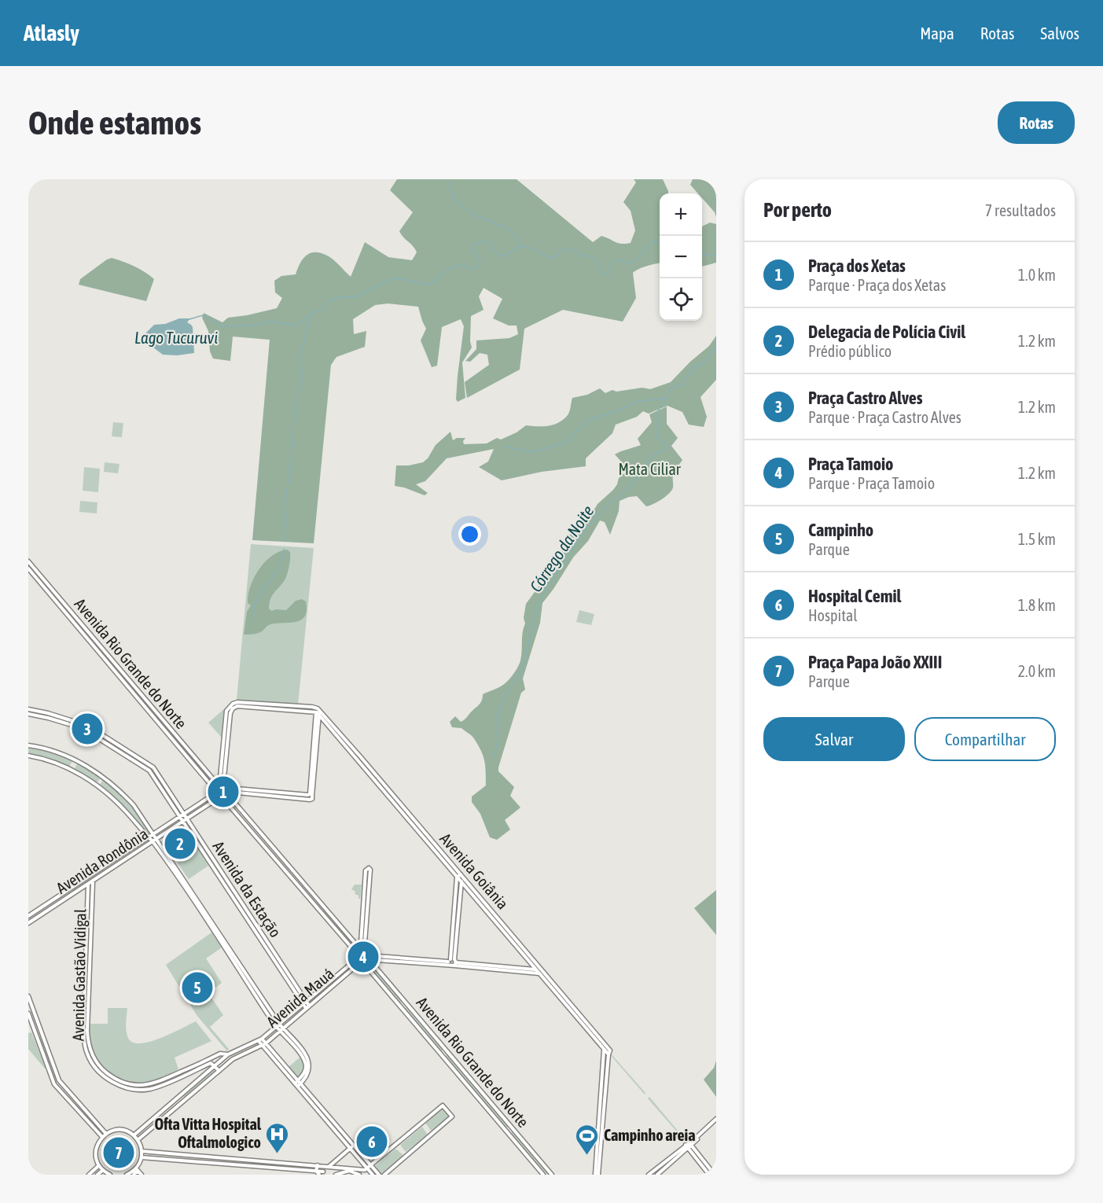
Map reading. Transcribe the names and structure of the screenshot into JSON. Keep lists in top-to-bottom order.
{
  "streets": {
    "street": [
      "Avenida Rio Grande do Norte",
      "Avenida Rondônia",
      "Avenida Goiânia",
      "Avenida da Estação",
      "Avenida Gastão Vidigal",
      "Avenida Mauá"
    ]
  },
  "crossings": [
    ["Avenida Rio Grande do Norte", "Avenida Rondônia"],
    ["Avenida Rio Grande do Norte", "Avenida Mauá"],
    ["Avenida Rondônia", "Avenida da Estação"],
    ["Avenida Rondônia", "Avenida Gastão Vidigal"],
    ["Avenida da Estação", "Avenida Mauá"],
    ["Avenida Gastão Vidigal", "Avenida Mauá"]
  ],
  "water": ["Lago Tucuruvi", "Córrego da Noite"],
  "parks": ["Mata Ciliar"],
  "places": {
    "hospital": ["Ofta Vitta Hospital Oftalmologico"],
    "sports": ["Campinho areia"]
  },
  "page": {
    "header": "Atlasly",
    "nav": ["Mapa", "Rotas", "Salvos"],
    "buttons": [
      "Rotas",
      ["Salvar", "Compartilhar"]
    ],
    "title": "Onde estamos",
    "heading": ["Por perto", "7 resultados"],
    "map_buttons": ["+", "−"],
    "list": [
      {
        "mark": "1",
        "name": "Praça dos Xetas",
        "note": "Parque · Praça dos Xetas",
        "value": "1.0 km"
      },
      {
        "mark": "2",
        "name": "Delegacia de Polícia Civil",
        "note": "Prédio público",
        "value": "1.2 km"
      },
      {
        "mark": "3",
        "name": "Praça Castro Alves",
        "note": "Parque · Praça Castro Alves",
        "value": "1.2 km"
      },
      {
        "mark": "4",
        "name": "Praça Tamoio",
        "note": "Parque · Praça Tamoio",
        "value": "1.2 km"
      },
      {
        "mark": "5",
        "name": "Campinho",
        "note": "Parque",
        "value": "1.5 km"
      },
      {
        "mark": "6",
        "name": "Hospital Cemil",
        "note": "Hospital",
        "value": "1.8 km"
      },
      {
        "mark": "7",
        "name": "Praça Papa João XXIII",
        "note": "Parque",
        "value": "2.0 km"
      }
    ],
    "pins": [
      "3",
      "1",
      "2",
      "4",
      "5",
      "6",
      "7"
    ]
  }
}
